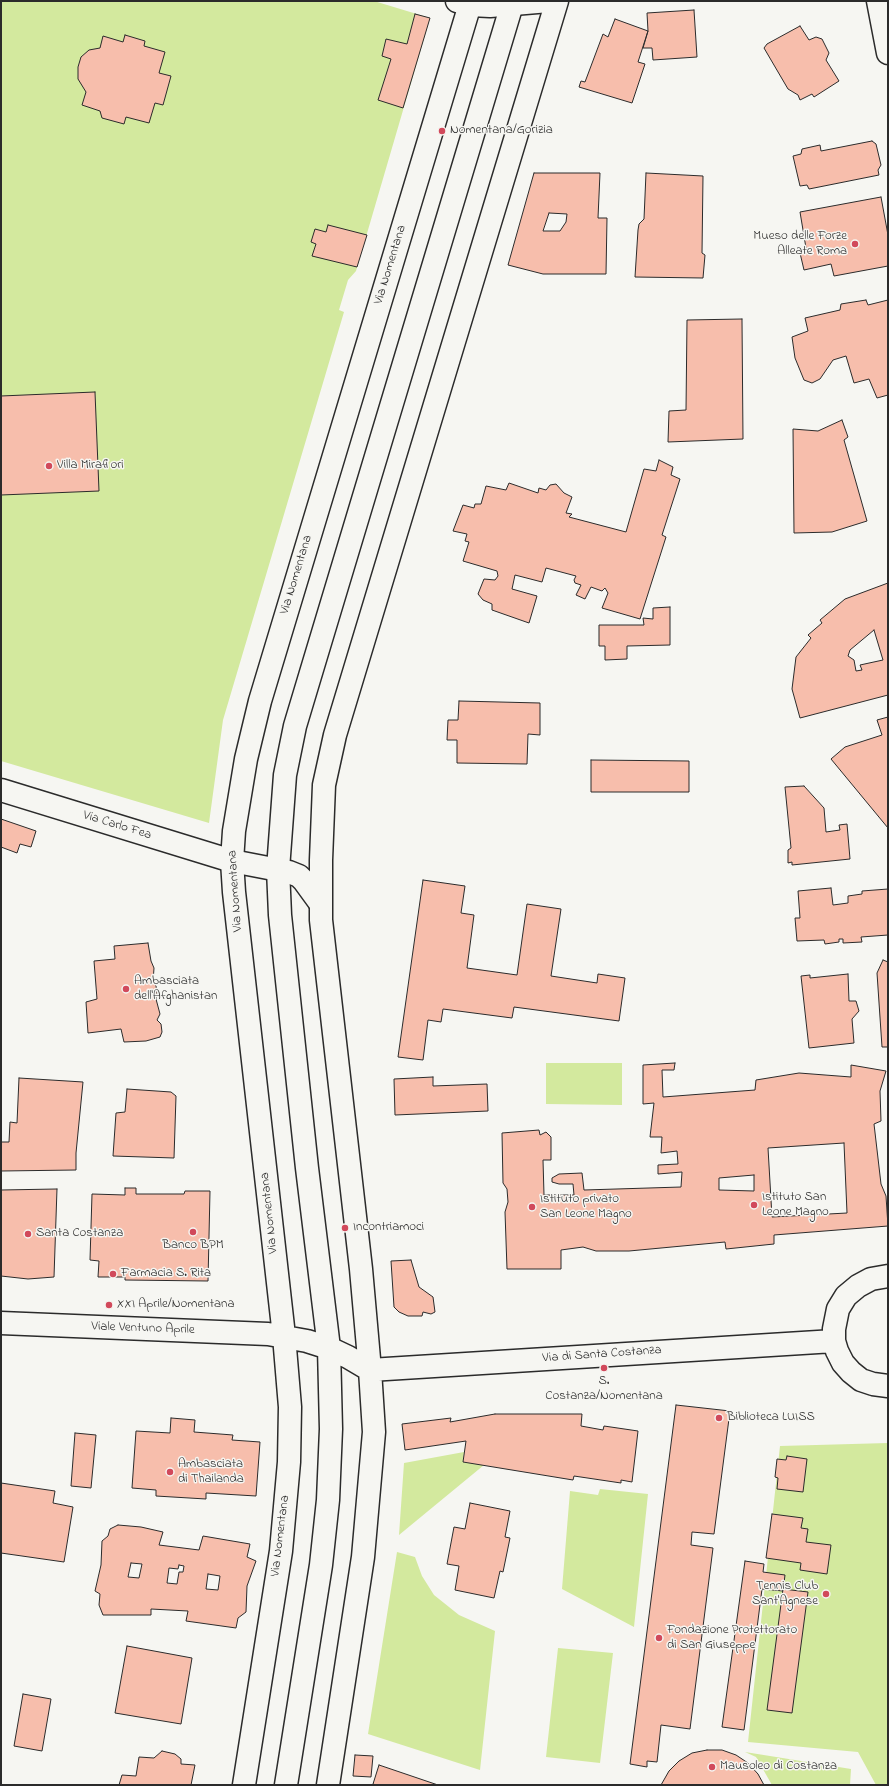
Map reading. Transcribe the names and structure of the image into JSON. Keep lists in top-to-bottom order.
{
  "streets": {
    "street": [
      "Via Nomentana",
      "Via Carlo Fea",
      "Viale Ventuno Aprile",
      "Via di Santa Costanza"
    ]
  },
  "crossings": [
    ["Via Nomentana", "Via Carlo Fea"],
    ["Via Nomentana", "Viale Ventuno Aprile"],
    ["Viale Ventuno Aprile", "Via di Santa Costanza"]
  ],
  "places": [
    "Nomentana/Gorizia",
    "Mueso delle Forze Alleate Roma",
    "Villa Mirafiori",
    "Ambasciata dell'Afghanistan",
    "Istituto San Leone Magno",
    "Istituto privato San Leone Magno",
    "Incontriamoci",
    "Banco BPM",
    "Santa Costanza",
    "Farmacia S. Rita",
    "XXI Aprile/Nomentana",
    "S. Costanza/Nomentana",
    "Biblioteca LUISS",
    "Ambasciata di Thailanda",
    "Tennis Club Sant'Agnese",
    "Fondazione Protettorato di San Giuseppe",
    "Mausoleo di Costanza"
  ]
}
